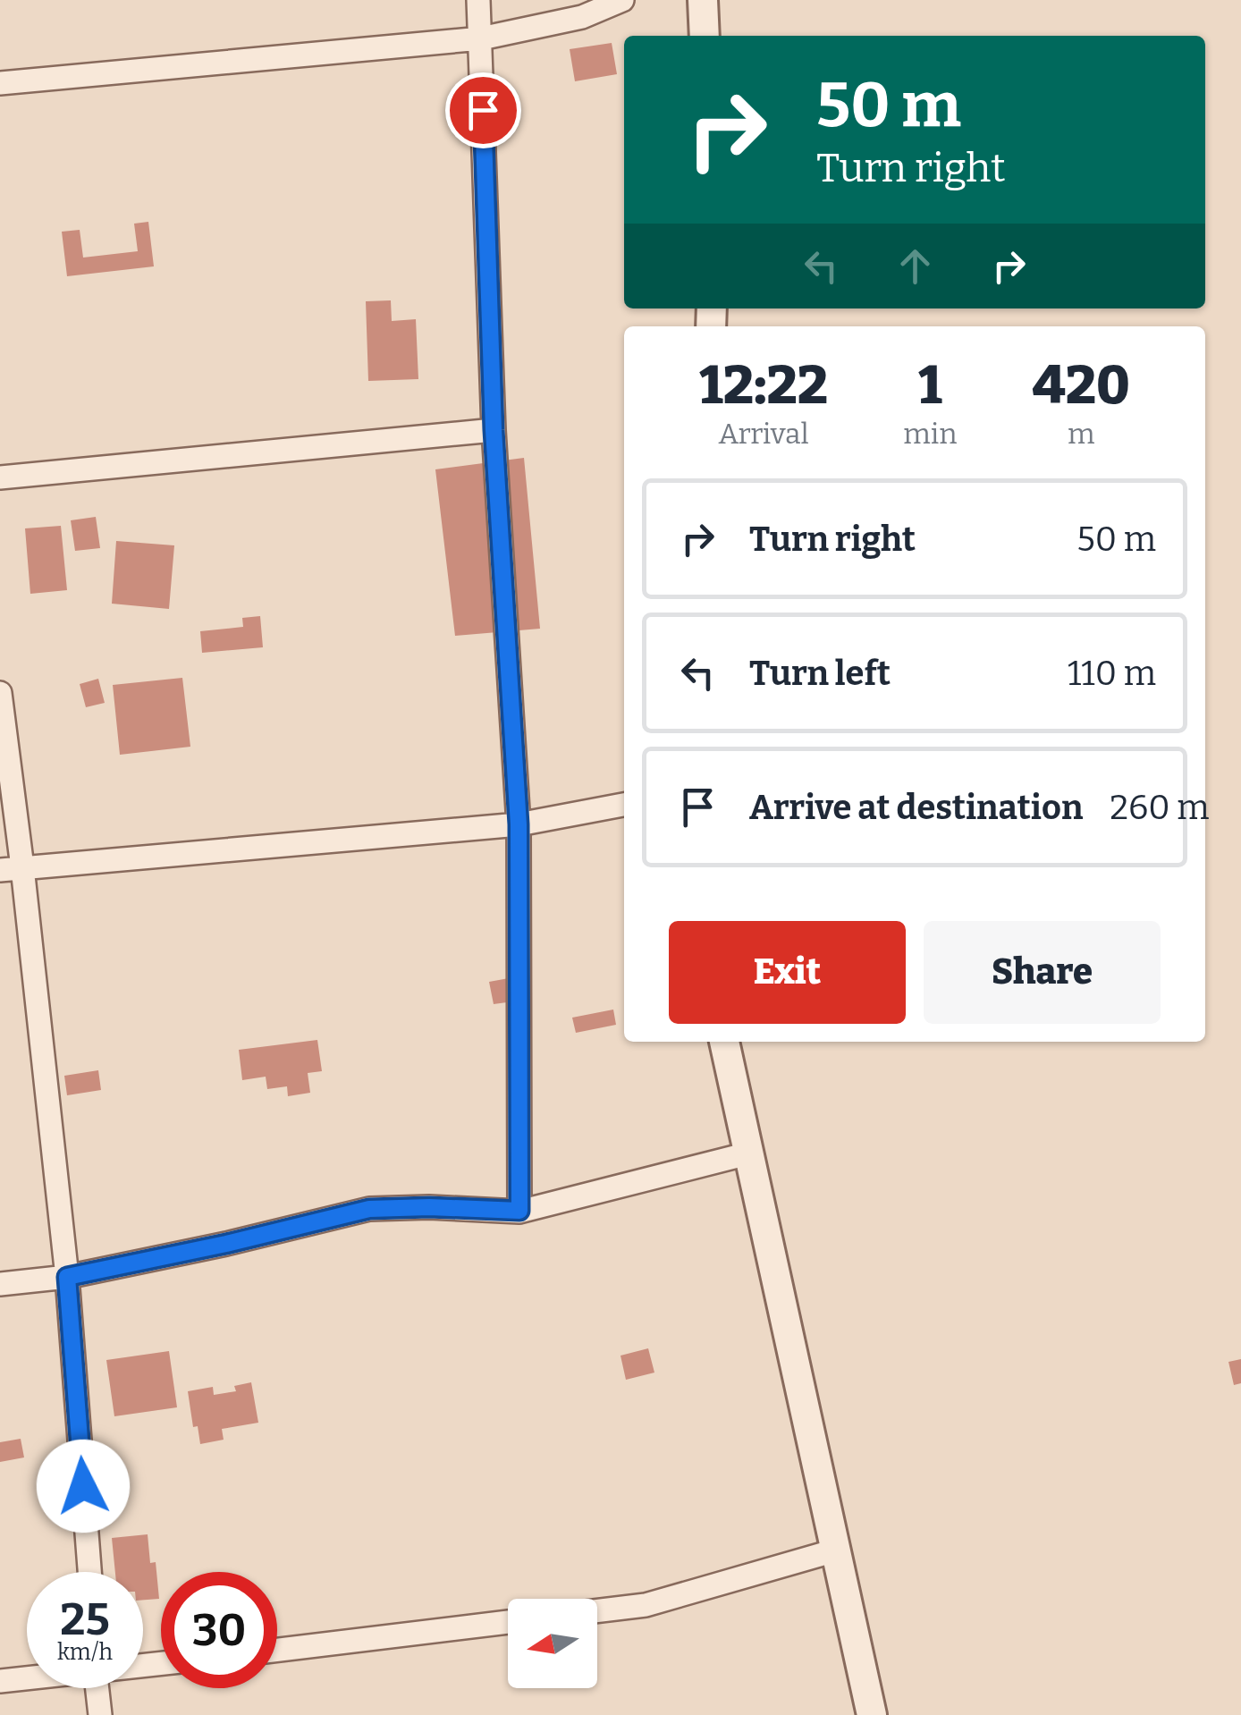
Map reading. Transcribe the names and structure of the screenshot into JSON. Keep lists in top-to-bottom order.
{
  "north": "left",
  "page": {
    "turn": ["50 m", "Turn right"],
    "eta": [
      "12:22",
      "Arrival",
      "1",
      "min",
      "420",
      "m"
    ],
    "list": [
      {
        "name": "Turn right",
        "value": "50 m"
      },
      {
        "name": "Turn left",
        "value": "110 m"
      },
      {
        "name": "Arrive at destination",
        "value": "260 m"
      }
    ],
    "buttons": ["Exit", "Share"],
    "speed": "25 km/h",
    "limit": "30"
  }
}
